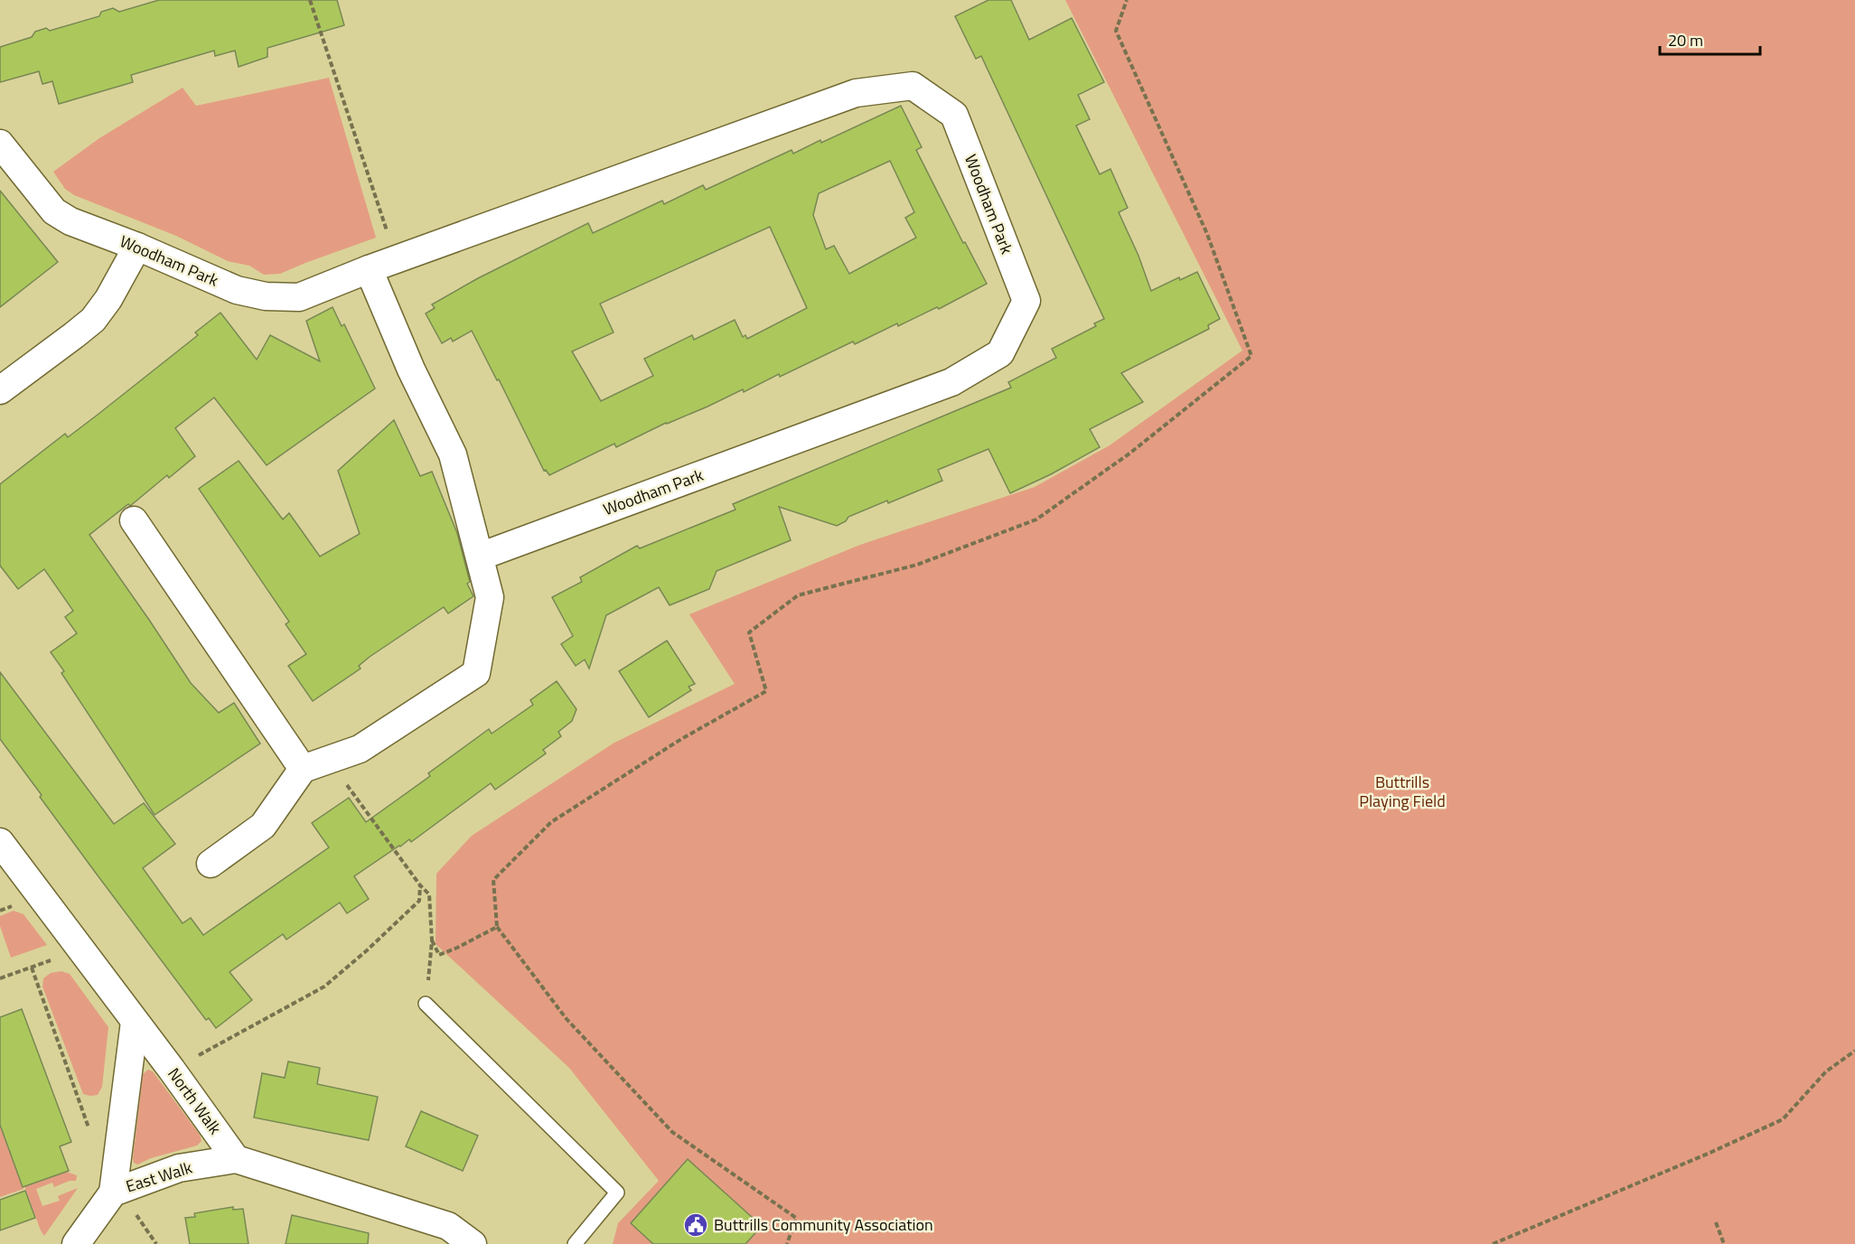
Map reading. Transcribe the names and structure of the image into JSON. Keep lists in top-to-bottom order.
{
  "streets": {
    "street": ["Woodham Park", "North Walk", "East Walk"]
  },
  "crossings": [
    ["North Walk", "East Walk"]
  ],
  "parks": ["Buttrills Playing Field"],
  "places": {
    "public building": ["Buttrills Community Association"]
  },
  "scale_bar": "20 m"
}
